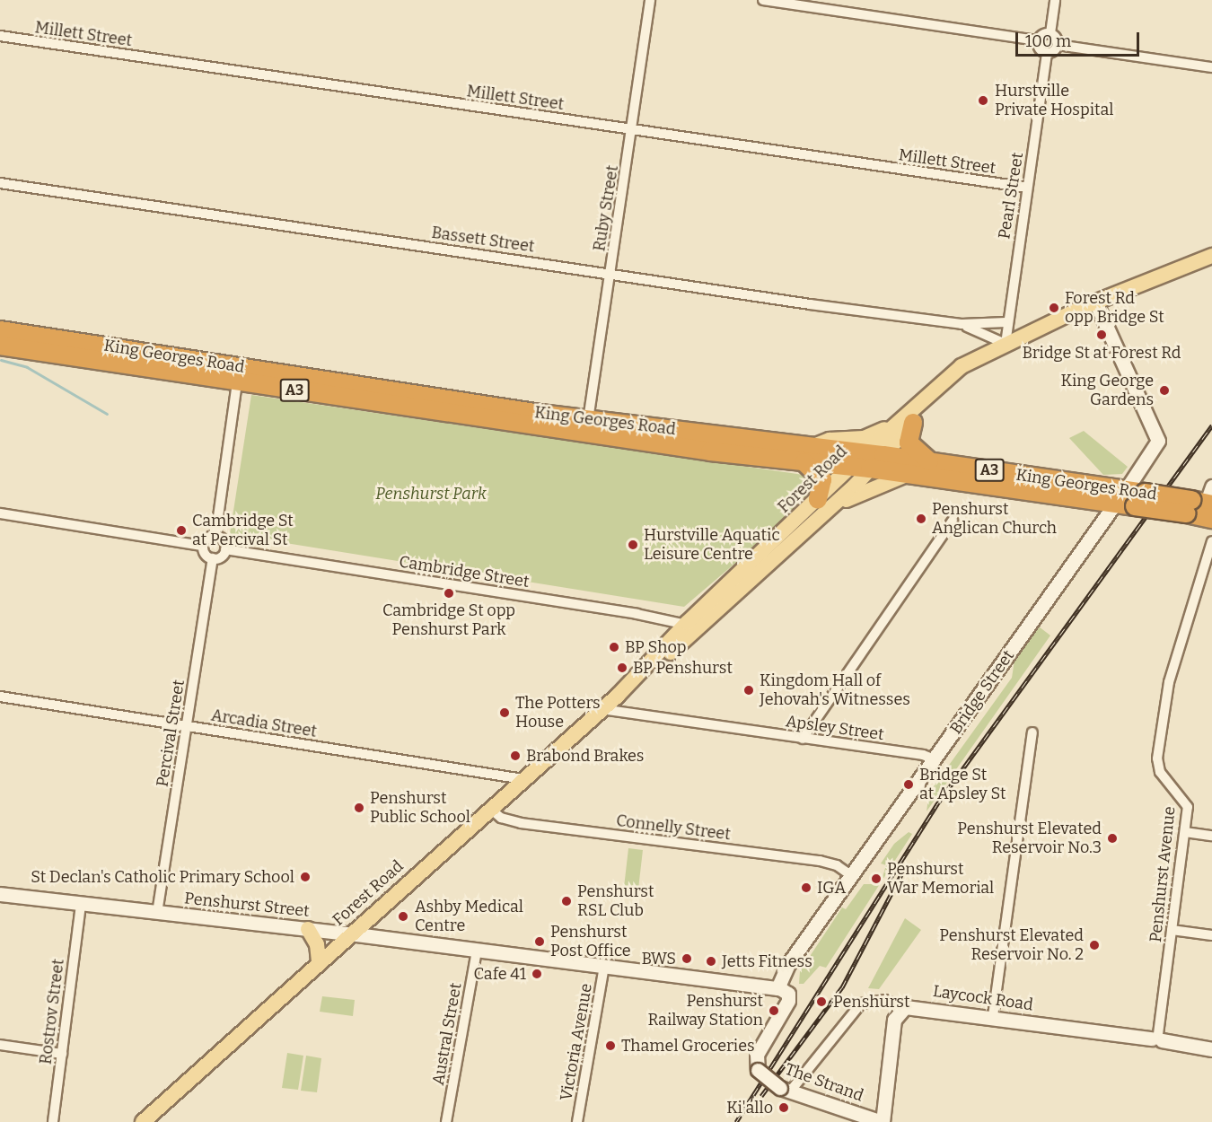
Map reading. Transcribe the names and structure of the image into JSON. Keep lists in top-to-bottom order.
{
  "streets": {
    "highway": ["King Georges Road", "A3"],
    "main road": [
      "Forest Road",
      "Bridge Street",
      "Penshurst Street",
      "Laycock Road",
      "The Strand"
    ],
    "street": [
      "Millett Street",
      "Pearl Street",
      "Ruby Street",
      "Bassett Street",
      "Cambridge Street",
      "Arcadia Street",
      "Apsley Street",
      "Percival Street",
      "Connelly Street",
      "Penshurst Avenue",
      "Rostrov Street",
      "Austral Street",
      "Victoria Avenue"
    ]
  },
  "crossings": [
    ["Millett Street", "Pearl Street"],
    ["Millett Street", "Ruby Street"],
    ["Pearl Street", "Bassett Street"],
    ["Pearl Street", "Forest Road"],
    ["Ruby Street", "Bassett Street"],
    ["Ruby Street", "King Georges Road"],
    ["Bassett Street", "Forest Road"],
    ["King Georges Road", "Forest Road"],
    ["King Georges Road", "Bridge Street"],
    ["Forest Road", "Cambridge Street"],
    ["Forest Road", "Bridge Street"],
    ["Forest Road", "Arcadia Street"],
    ["Forest Road", "Apsley Street"],
    ["Forest Road", "Connelly Street"],
    ["Forest Road", "Penshurst Street"],
    ["Cambridge Street", "Percival Street"],
    ["Bridge Street", "Apsley Street"],
    ["Bridge Street", "Connelly Street"],
    ["Bridge Street", "Penshurst Street"],
    ["Bridge Street", "The Strand"],
    ["Arcadia Street", "Percival Street"],
    ["Percival Street", "Penshurst Street"],
    ["Penshurst Avenue", "Laycock Road"],
    ["Penshurst Street", "Rostrov Street"],
    ["Penshurst Street", "Austral Street"],
    ["Penshurst Street", "Victoria Avenue"],
    ["Penshurst Street", "The Strand"],
    ["Laycock Road", "The Strand"]
  ],
  "parks": ["Penshurst Park"],
  "places": [
    "Hurstville Private Hospital",
    "Forest Rd opp Bridge St",
    "Bridge St at Forest Rd",
    "King George Gardens",
    "Penshurst Anglican Church",
    "Cambridge St at Percival St",
    "Hurstville Aquatic Leisure Centre",
    "Cambridge St opp Penshurst Park",
    "BP Shop",
    "BP Penshurst",
    "Kingdom Hall of Jehovah's Witnesses",
    "The Potters House",
    "Brabond Brakes",
    "Bridge St at Apsley St",
    "Penshurst Public School",
    "Penshurst Elevated Reservoir No.3",
    "St Declan's Catholic Primary School",
    "Penshurst War Memorial",
    "IGA",
    "Penshurst RSL Club",
    "Ashby Medical Centre",
    "Penshurst Post Office",
    "Penshurst Elevated Reservoir No. 2",
    "BWS",
    "Jetts Fitness",
    "Cafe 41",
    "Penshurst",
    "Penshurst Railway Station",
    "Thamel Groceries",
    "Ki'allo"
  ],
  "scale_bar": "100 m"
}
